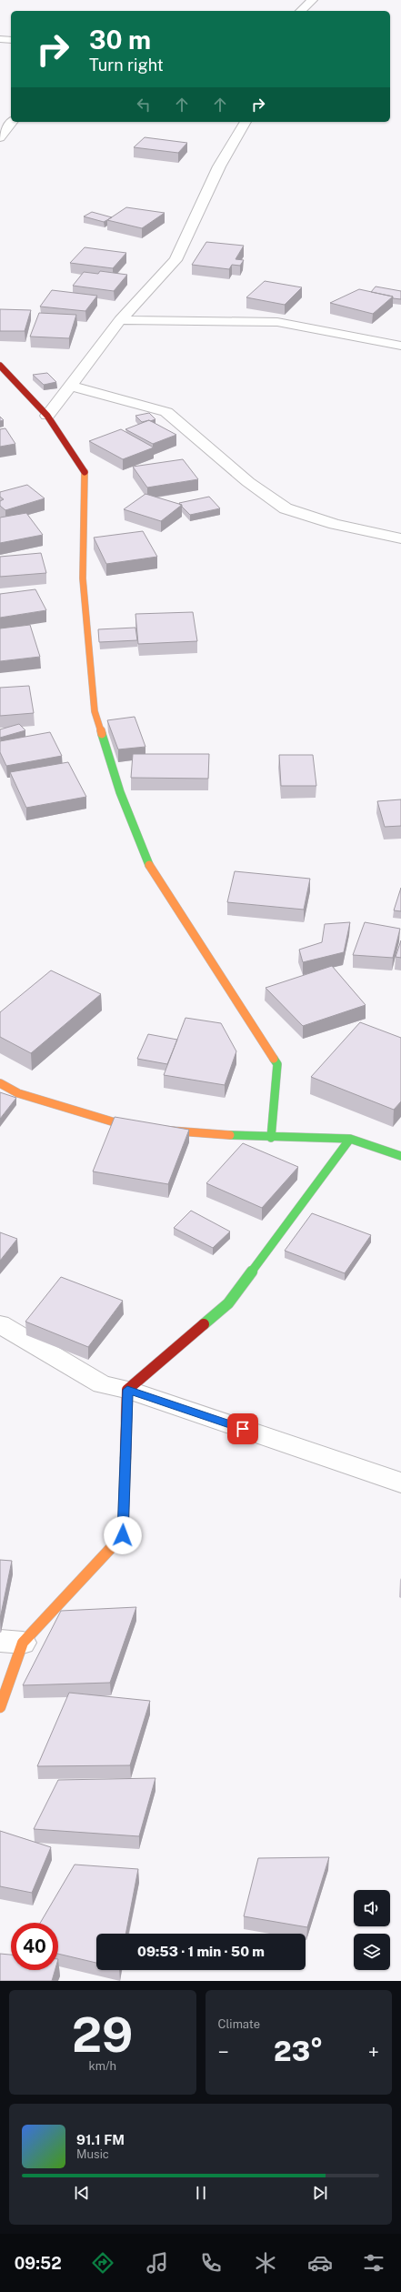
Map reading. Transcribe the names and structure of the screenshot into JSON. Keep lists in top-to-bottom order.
{
  "page": {
    "turn": ["30 m", "Turn right"],
    "limit": "40",
    "trip": "09:53 · 1 min · 50 m",
    "tile": [
      ["29", "km/h"],
      "Climate"
    ],
    "heat": ["−", "23°", "+"],
    "song": ["91.1 FM", "Music"],
    "tabs": "09:52"
  }
}
